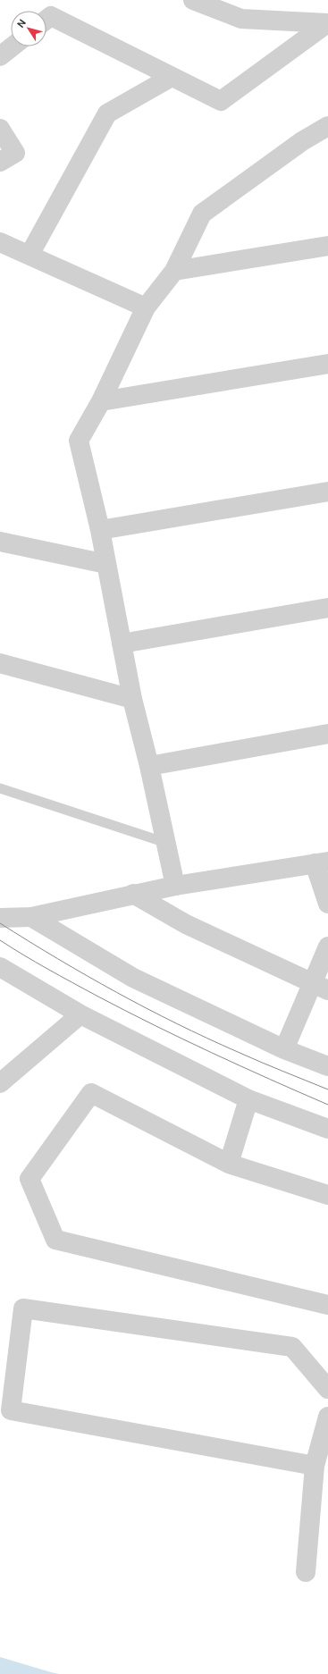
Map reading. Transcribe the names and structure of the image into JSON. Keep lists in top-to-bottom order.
{
  "north": "top left"
}
